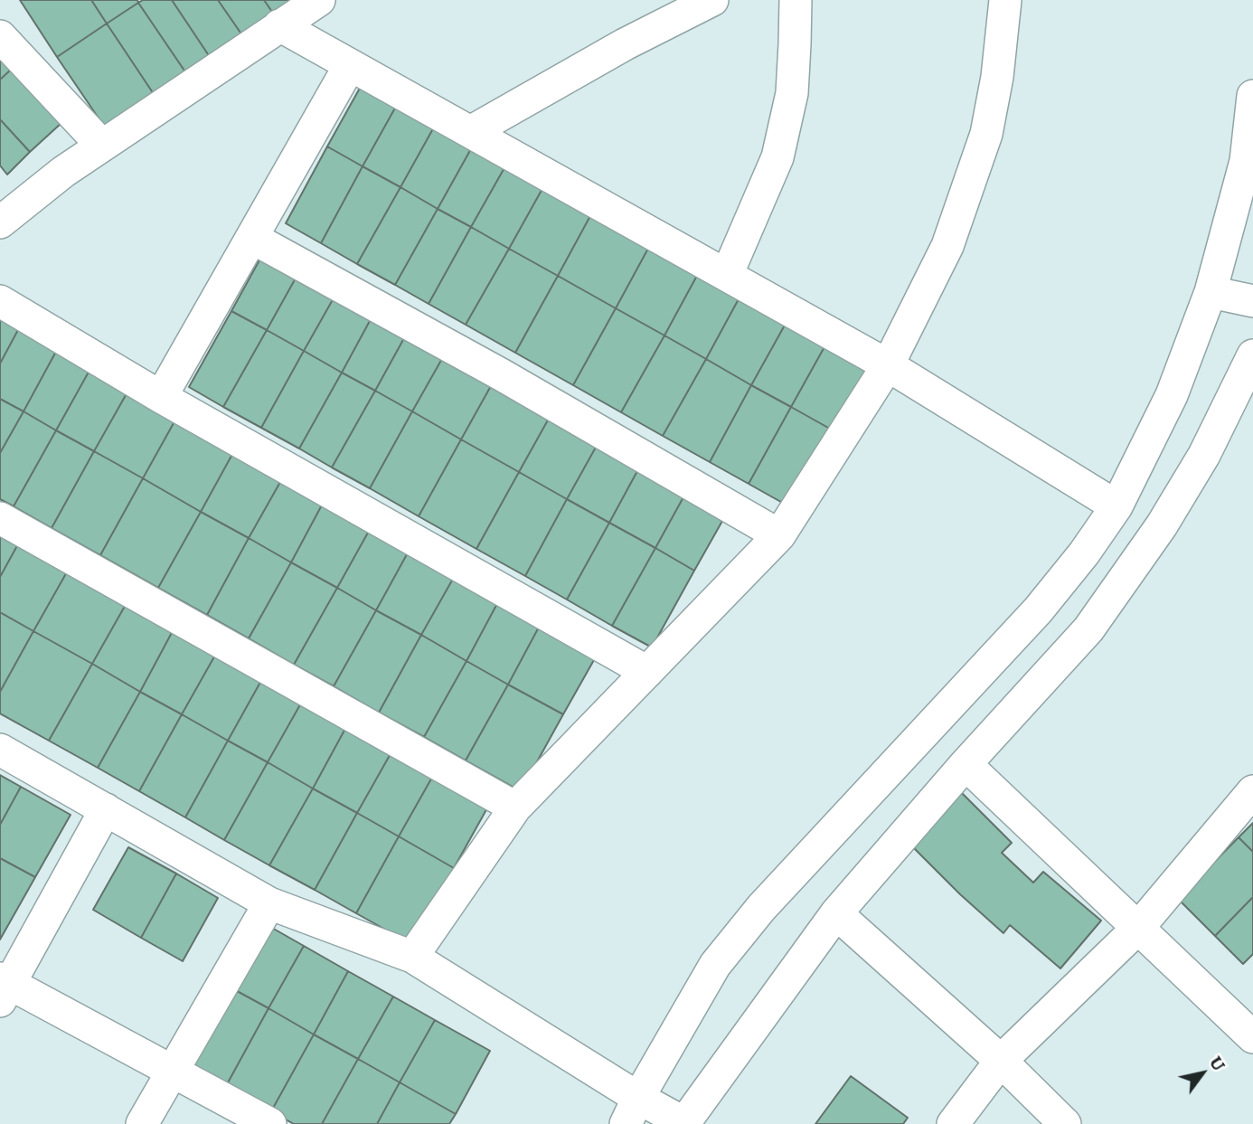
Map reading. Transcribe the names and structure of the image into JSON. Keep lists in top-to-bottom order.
{
  "north": "top right"
}
